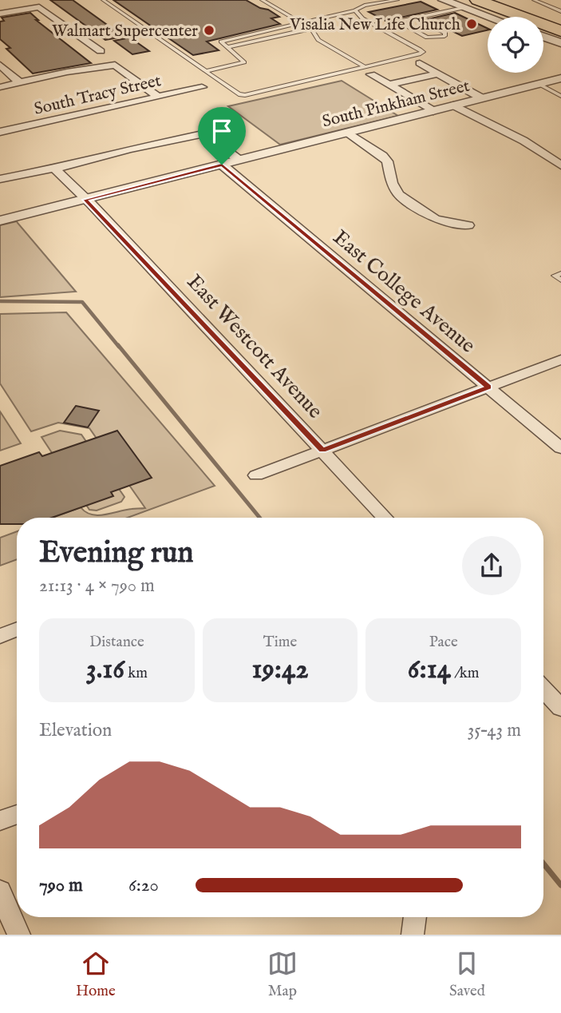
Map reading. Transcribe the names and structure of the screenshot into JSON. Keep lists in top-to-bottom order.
{
  "streets": {
    "street": [
      "South Tracy Street",
      "South Pinkham Street",
      "East College Avenue",
      "East Westcott Avenue"
    ]
  },
  "crossings": [
    ["South Pinkham Street", "East College Avenue"],
    ["South Pinkham Street", "East Westcott Avenue"]
  ],
  "places": ["Visalia New Life Church", "Walmart Supercenter"],
  "page": {
    "heading": ["Evening run", "21:13 · 4 × 790 m"],
    "stats": [
      ["Distance", "3.16 km"],
      ["Time", "19:42"],
      ["Pace", "6:14 /km"]
    ],
    "chart": ["Elevation", "35–43 m"],
    "list": [
      {
        "name": "790 m",
        "note": "6:20"
      }
    ],
    "tabs": ["Home", "Map", "Saved"]
  }
}
